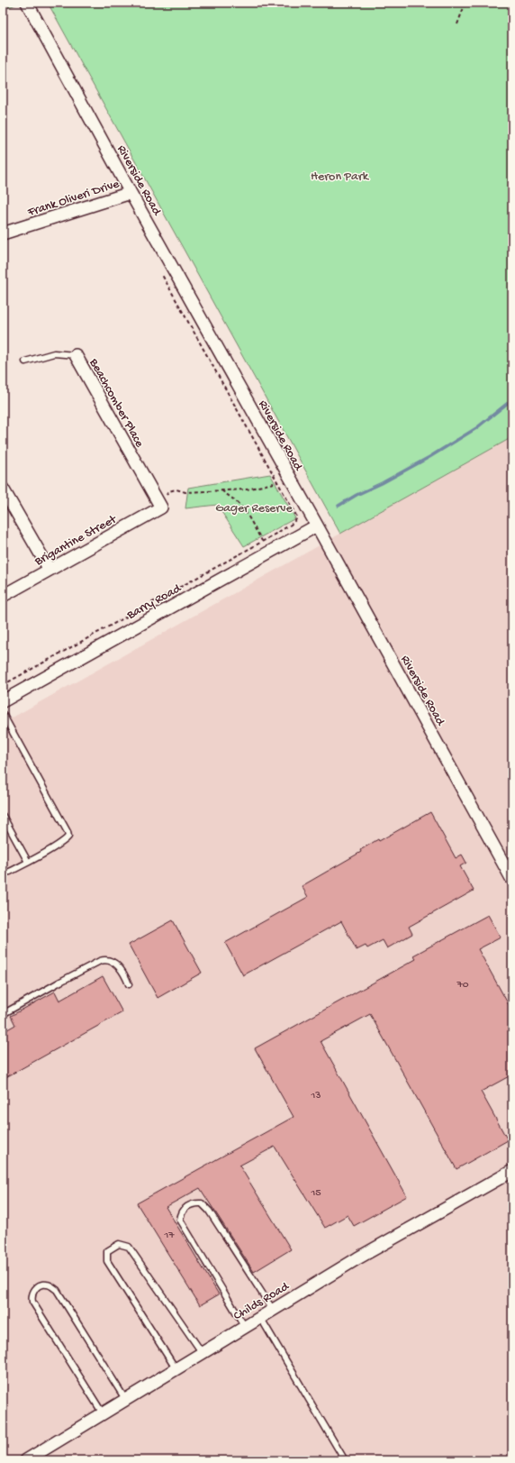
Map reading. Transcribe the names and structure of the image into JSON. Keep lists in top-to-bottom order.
{
  "streets": {
    "street": [
      "Riverside Road",
      "Frank Oliveri Drive",
      "Beachcomber Place",
      "Brigantine Street",
      "Barry Road",
      "Childs Road"
    ]
  },
  "crossings": [
    ["Riverside Road", "Frank Oliveri Drive"],
    ["Riverside Road", "Barry Road"],
    ["Beachcomber Place", "Brigantine Street"]
  ],
  "parks": ["Heron Park", "Gager Reserve"],
  "house_numbers": [
    "70",
    "13",
    "15",
    "17"
  ]
}
